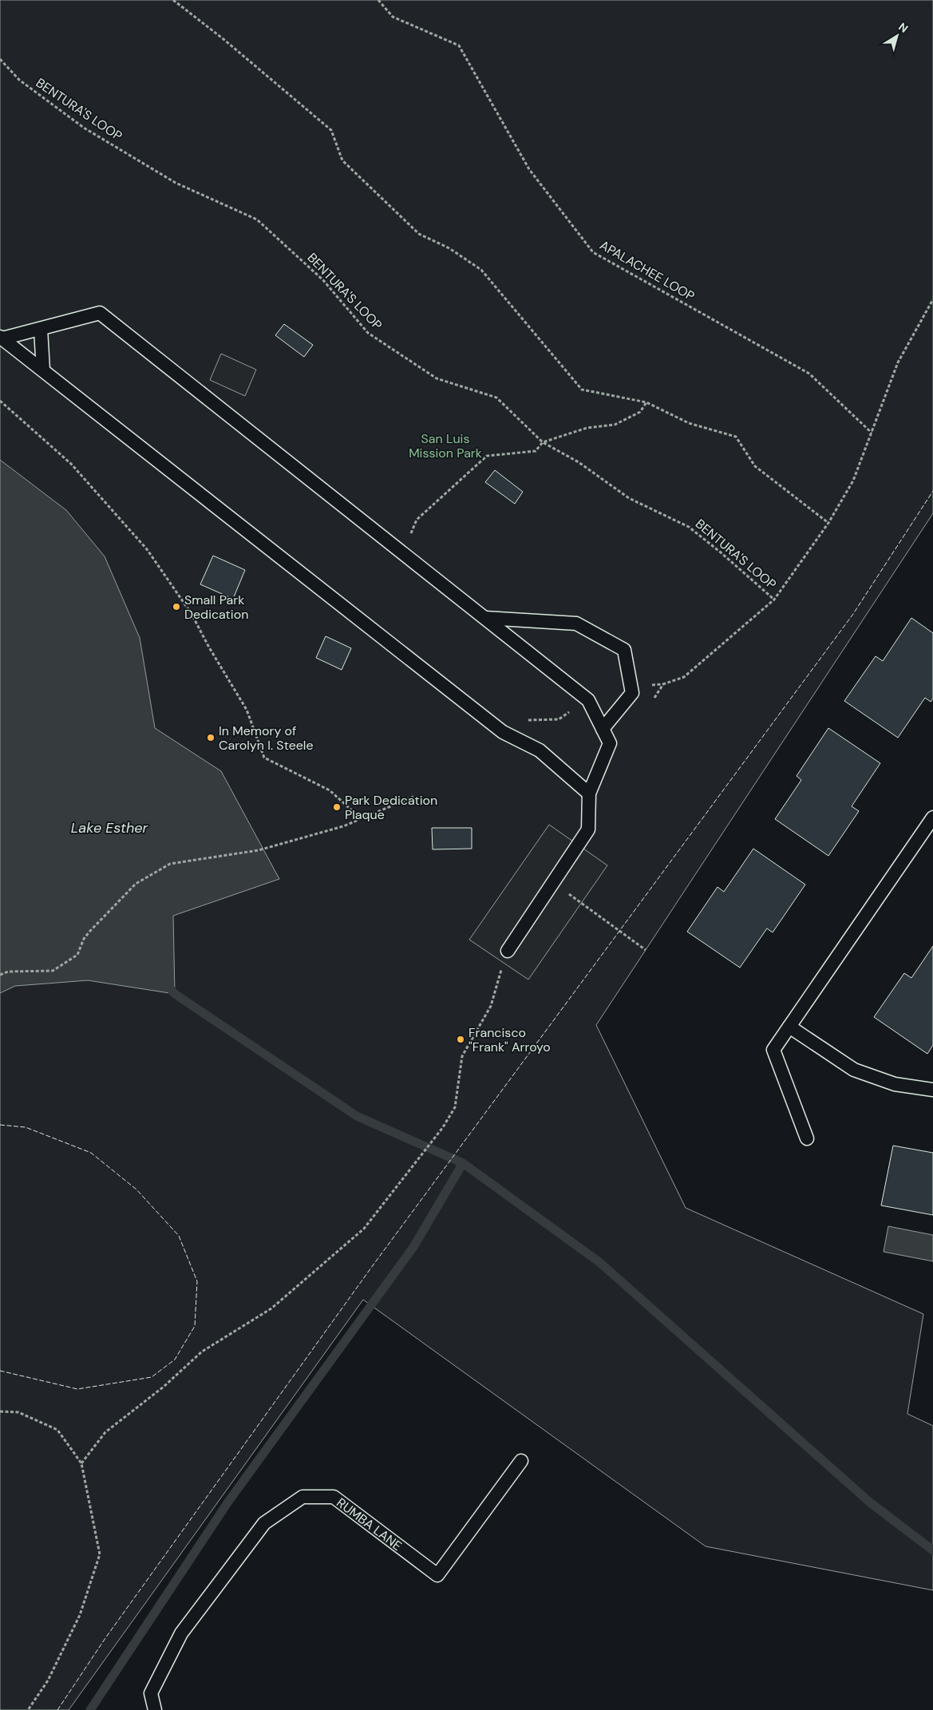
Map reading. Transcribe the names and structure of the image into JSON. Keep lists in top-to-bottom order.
{
  "streets": {
    "lane": ["RUMBA LANE"],
    "path": ["BENTURA'S LOOP", "APALACHEE LOOP"]
  },
  "water": ["Lake Esther"],
  "parks": ["San Luis Mission Park"],
  "places": [
    "Small Park Dedication",
    "In Memory of Carolyn I. Steele",
    "Park Dedication Plaque",
    "Francisco \"Frank\" Arroyo"
  ],
  "north": "top right"
}
